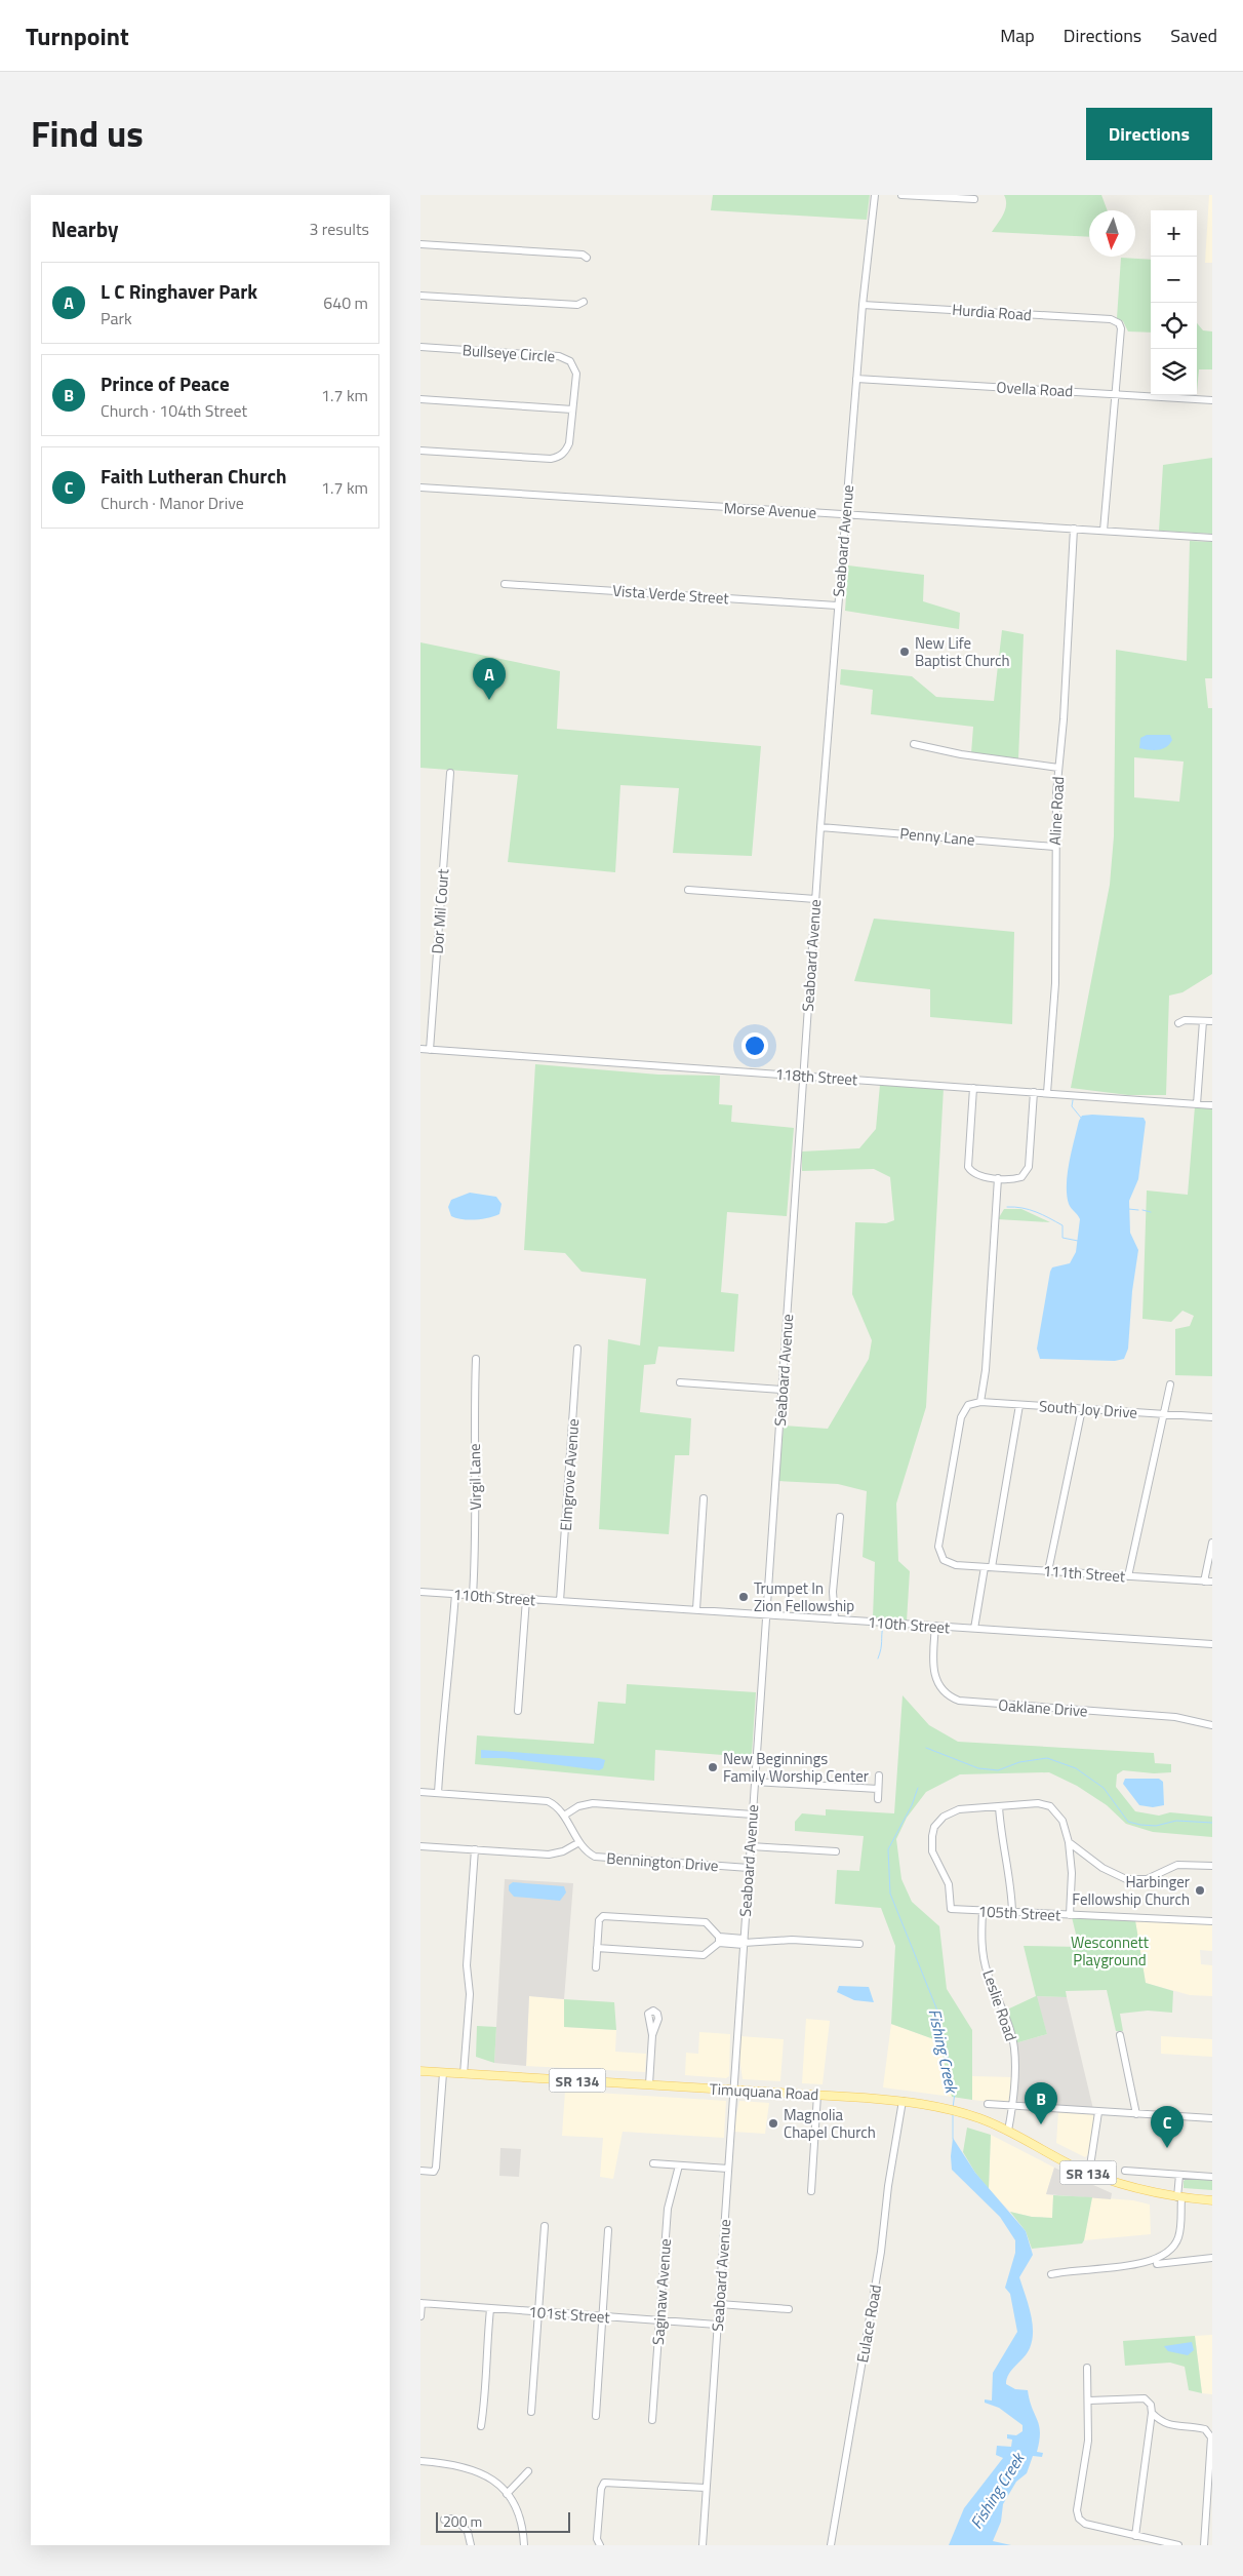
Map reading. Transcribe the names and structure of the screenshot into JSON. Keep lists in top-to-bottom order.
{
  "streets": {
    "main road": ["SR 134", "Timuquana Road"],
    "street": [
      "Hurdia Road",
      "Bullseye Circle",
      "Ovella Road",
      "Morse Avenue",
      "Seaboard Avenue",
      "Vista Verde Street",
      "Aline Road",
      "Penny Lane",
      "Dor Mil Court",
      "118th Street",
      "South Joy Drive",
      "Elmgrove Avenue",
      "Virgil Lane",
      "111th Street",
      "110th Street",
      "Oaklane Drive",
      "Bennington Drive",
      "105th Street",
      "Leslie Road",
      "Saginaw Avenue",
      "101st Street",
      "Eulace Road"
    ]
  },
  "crossings": [
    ["Hurdia Road", "Ovella Road"],
    ["Hurdia Road", "Seaboard Avenue"],
    ["Ovella Road", "Seaboard Avenue"],
    ["Morse Avenue", "Seaboard Avenue"],
    ["Morse Avenue", "Aline Road"],
    ["Seaboard Avenue", "Vista Verde Street"],
    ["Seaboard Avenue", "Penny Lane"],
    ["Seaboard Avenue", "118th Street"],
    ["Seaboard Avenue", "110th Street"],
    ["Seaboard Avenue", "Bennington Drive"],
    ["Seaboard Avenue", "Timuquana Road"],
    ["Seaboard Avenue", "101st Street"],
    ["Aline Road", "Penny Lane"],
    ["Aline Road", "118th Street"],
    ["Dor Mil Court", "118th Street"],
    ["South Joy Drive", "111th Street"],
    ["Elmgrove Avenue", "110th Street"],
    ["Virgil Lane", "110th Street"],
    ["110th Street", "Oaklane Drive"],
    ["105th Street", "Leslie Road"],
    ["Leslie Road", "Timuquana Road"],
    ["Timuquana Road", "Eulace Road"],
    ["Saginaw Avenue", "101st Street"]
  ],
  "water": ["Fishing Creek"],
  "parks": ["Wesconnett Playground"],
  "places": [
    "New Life Baptist Church",
    "Trumpet In Zion Fellowship",
    "New Beginnings Family Worship Center",
    "Harbinger Fellowship Church",
    "Magnolia Chapel Church"
  ],
  "scale_bar": "200 m",
  "north": "bottom",
  "page": {
    "header": "Turnpoint",
    "nav": ["Map", "Directions", "Saved"],
    "title": "Find us",
    "buttons": "Directions",
    "heading": ["Nearby", "3 results"],
    "map_buttons": ["+", "−"],
    "list": [
      {
        "mark": "A",
        "name": "L C Ringhaver Park",
        "note": "Park",
        "value": "640 m"
      },
      {
        "mark": "B",
        "name": "Prince of Peace",
        "note": "Church · 104th Street",
        "value": "1.7 km"
      },
      {
        "mark": "C",
        "name": "Faith Lutheran Church",
        "note": "Church · Manor Drive",
        "value": "1.7 km"
      }
    ],
    "pins": ["A", "B", "C"],
    "scale": "200 m"
  }
}
